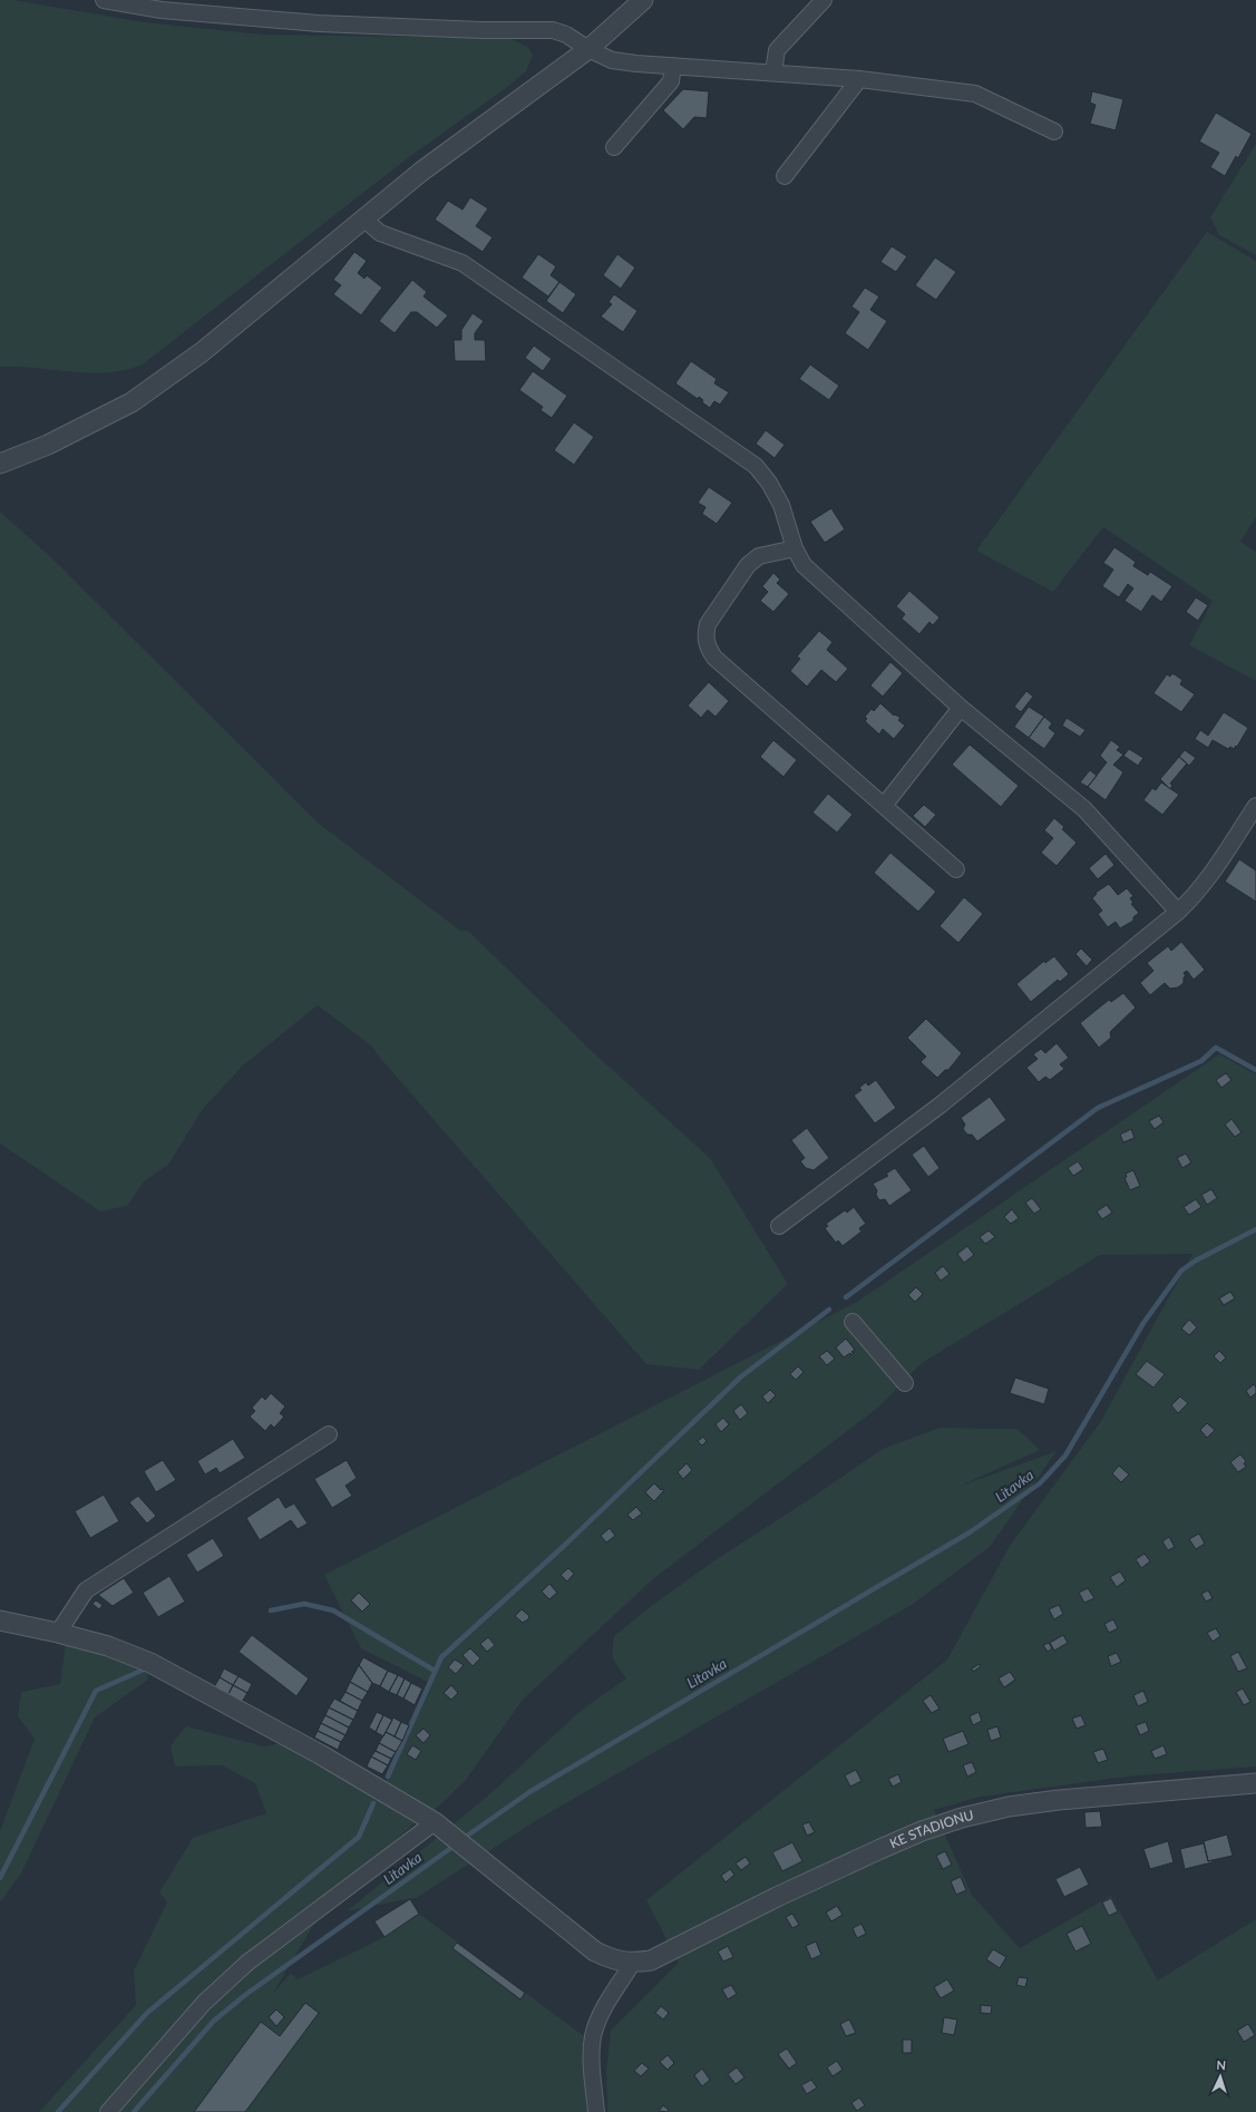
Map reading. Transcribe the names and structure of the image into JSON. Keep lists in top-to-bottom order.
{
  "streets": {
    "street": ["KE STADIONU"]
  },
  "water": ["Litavka"],
  "north": "top"
}
